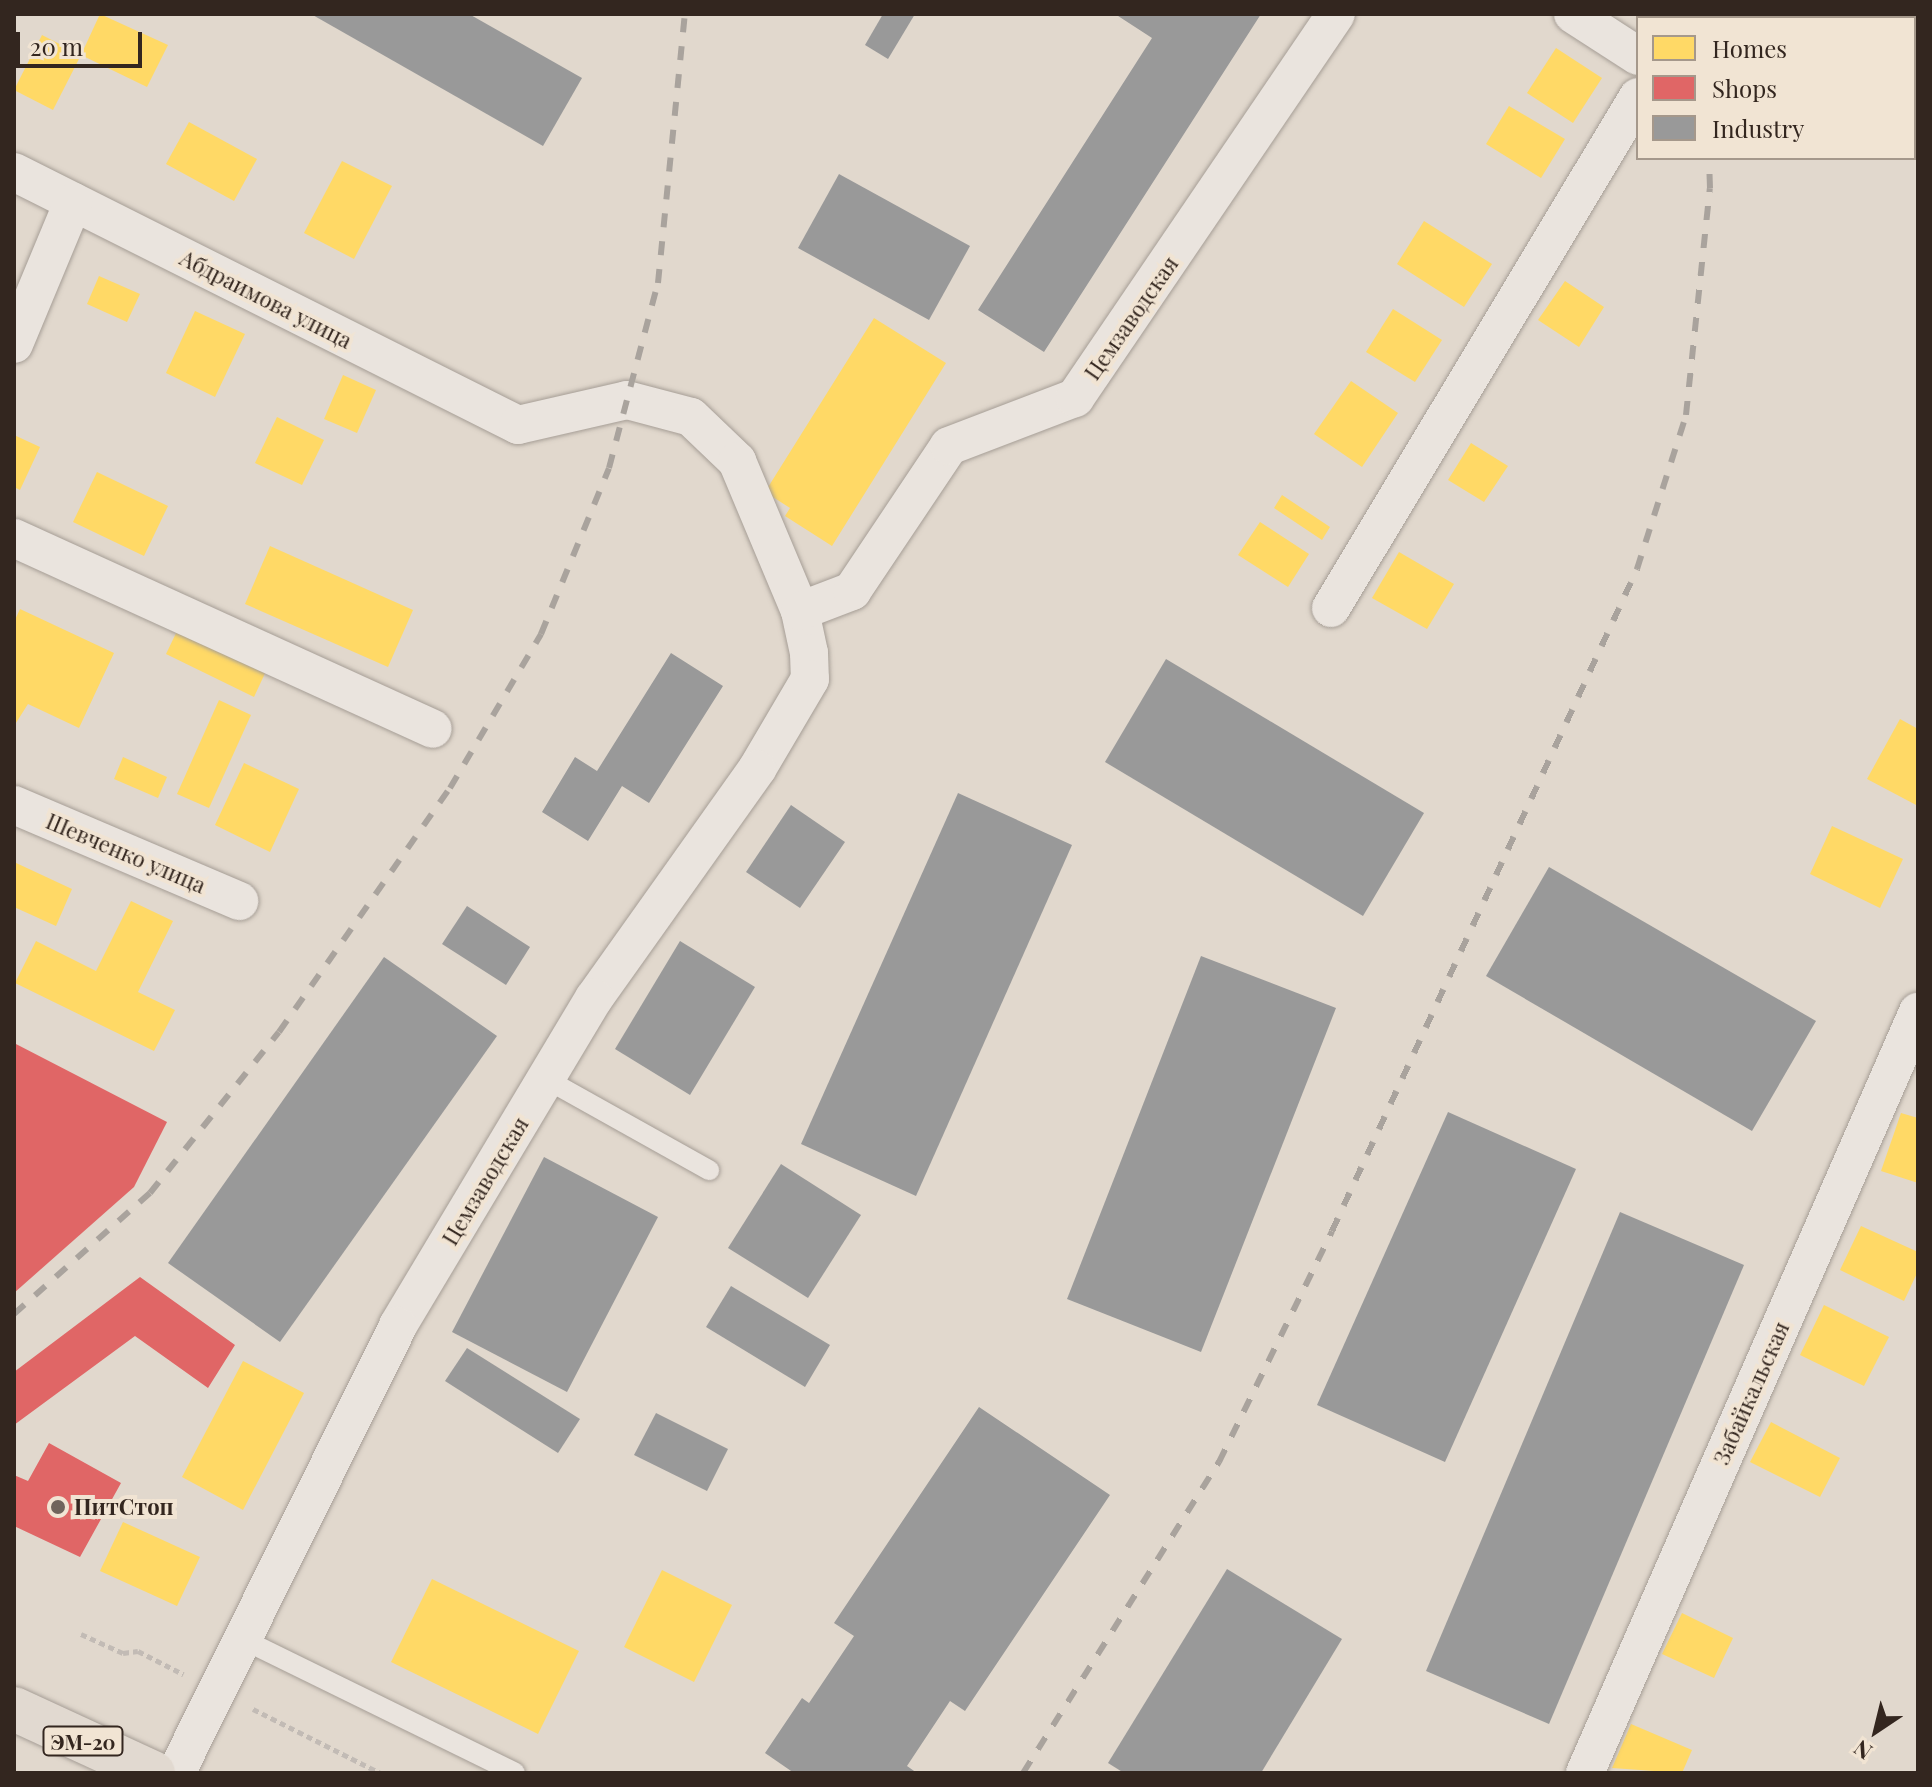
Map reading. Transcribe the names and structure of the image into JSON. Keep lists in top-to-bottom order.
{
  "streets": {
    "main road": ["ЭМ-20"],
    "street": [
      "Абдраимова улица",
      "Цемзаводская",
      "Шевченко улица",
      "Забайкальская"
    ]
  },
  "crossings": [
    ["Абдраимова улица", "Цемзаводская"]
  ],
  "places": ["ПитСтоп"],
  "legend": ["Homes", "Shops", "Industry"],
  "scale_bar": "20 m",
  "north": "bottom left"
}
